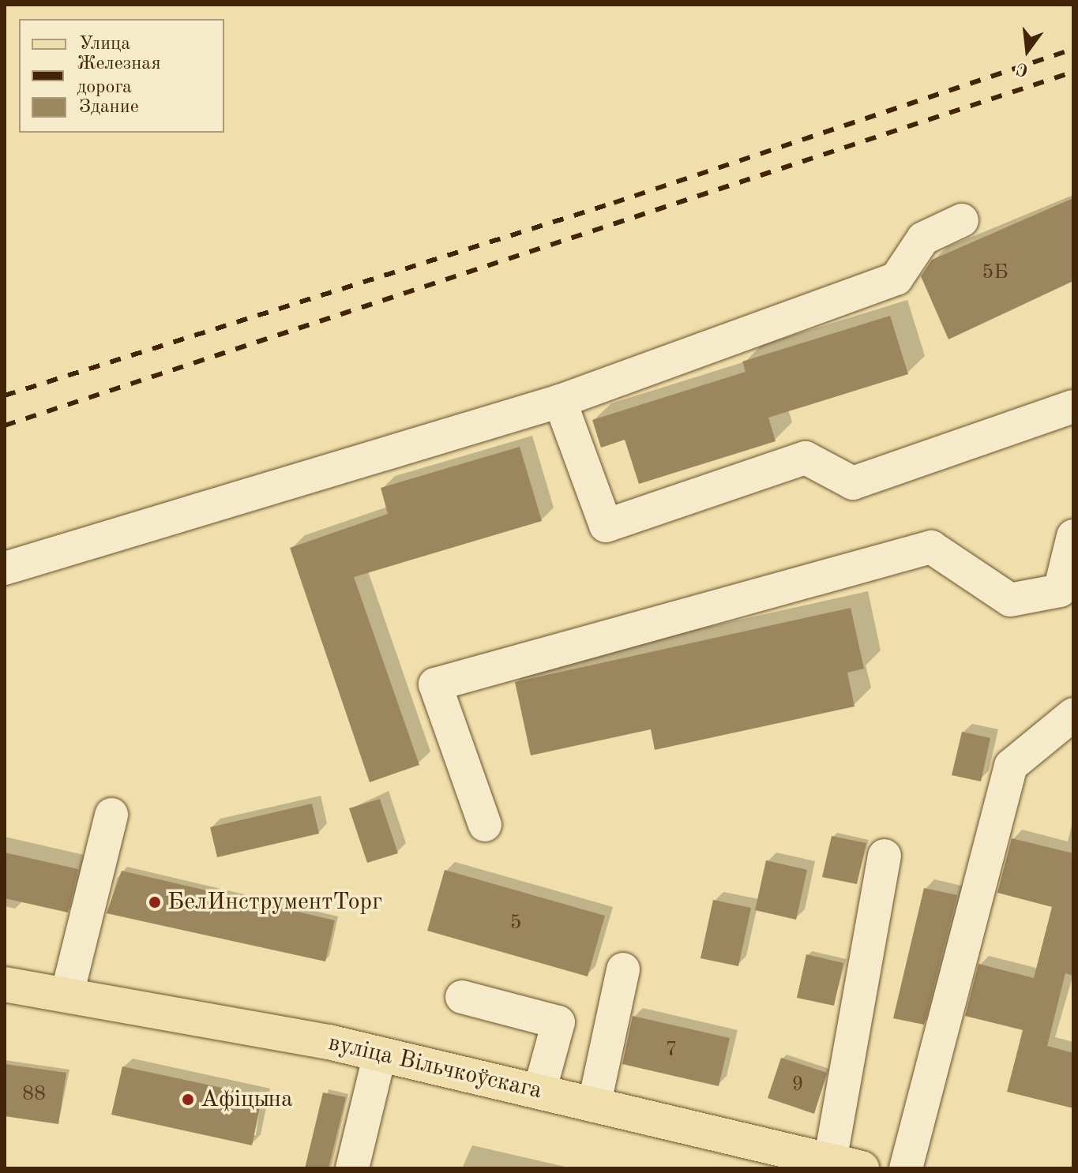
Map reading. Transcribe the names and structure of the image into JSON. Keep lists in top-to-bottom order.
{
  "streets": {
    "main road": ["вуліца Вільчкоўскага"]
  },
  "places": ["БелИнструментТорг", "Афіцына"],
  "house_numbers": [
    "5Б",
    "5",
    "7",
    "9",
    "88"
  ],
  "legend": ["Улица", "Железная дорога", "Здание"],
  "north": "bottom"
}
